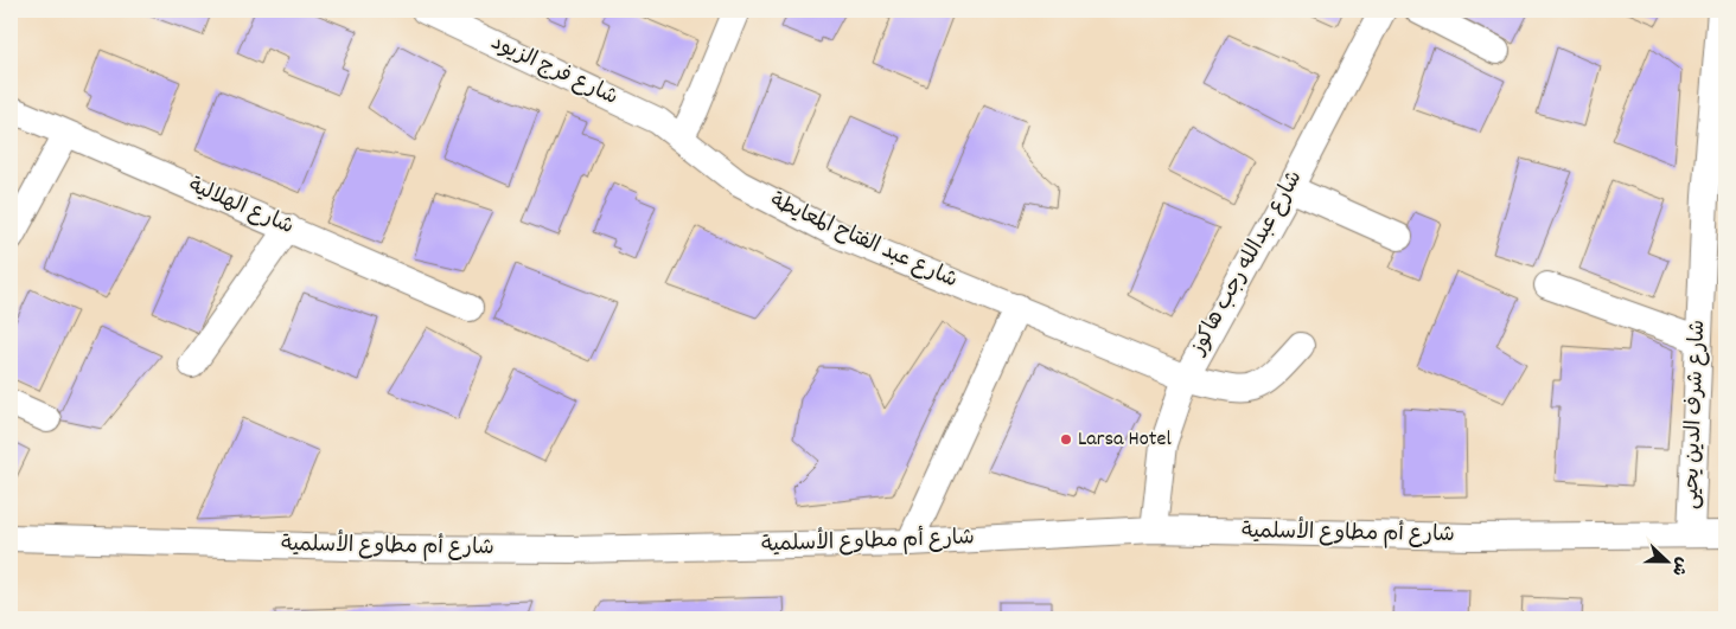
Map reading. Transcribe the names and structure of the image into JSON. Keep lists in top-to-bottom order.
{
  "streets": {
    "street": [
      "شارع فرج الزيود",
      "شارع الهلالية",
      "شارع عبد الفتاح المعايطة",
      "شارع عبدالله رجب هاكوز",
      "شارع شرف الدين يحيى",
      "شارع أم مطاوع الأسلمية"
    ]
  },
  "crossings": [
    ["شارع فرج الزيود", "شارع عبد الفتاح المعايطة"],
    ["شارع عبد الفتاح المعايطة", "شارع عبدالله رجب هاكوز"],
    ["شارع عبدالله رجب هاكوز", "شارع أم مطاوع الأسلمية"],
    ["شارع شرف الدين يحيى", "شارع أم مطاوع الأسلمية"]
  ],
  "places": ["Larsa Hotel"],
  "north": "right"
}
